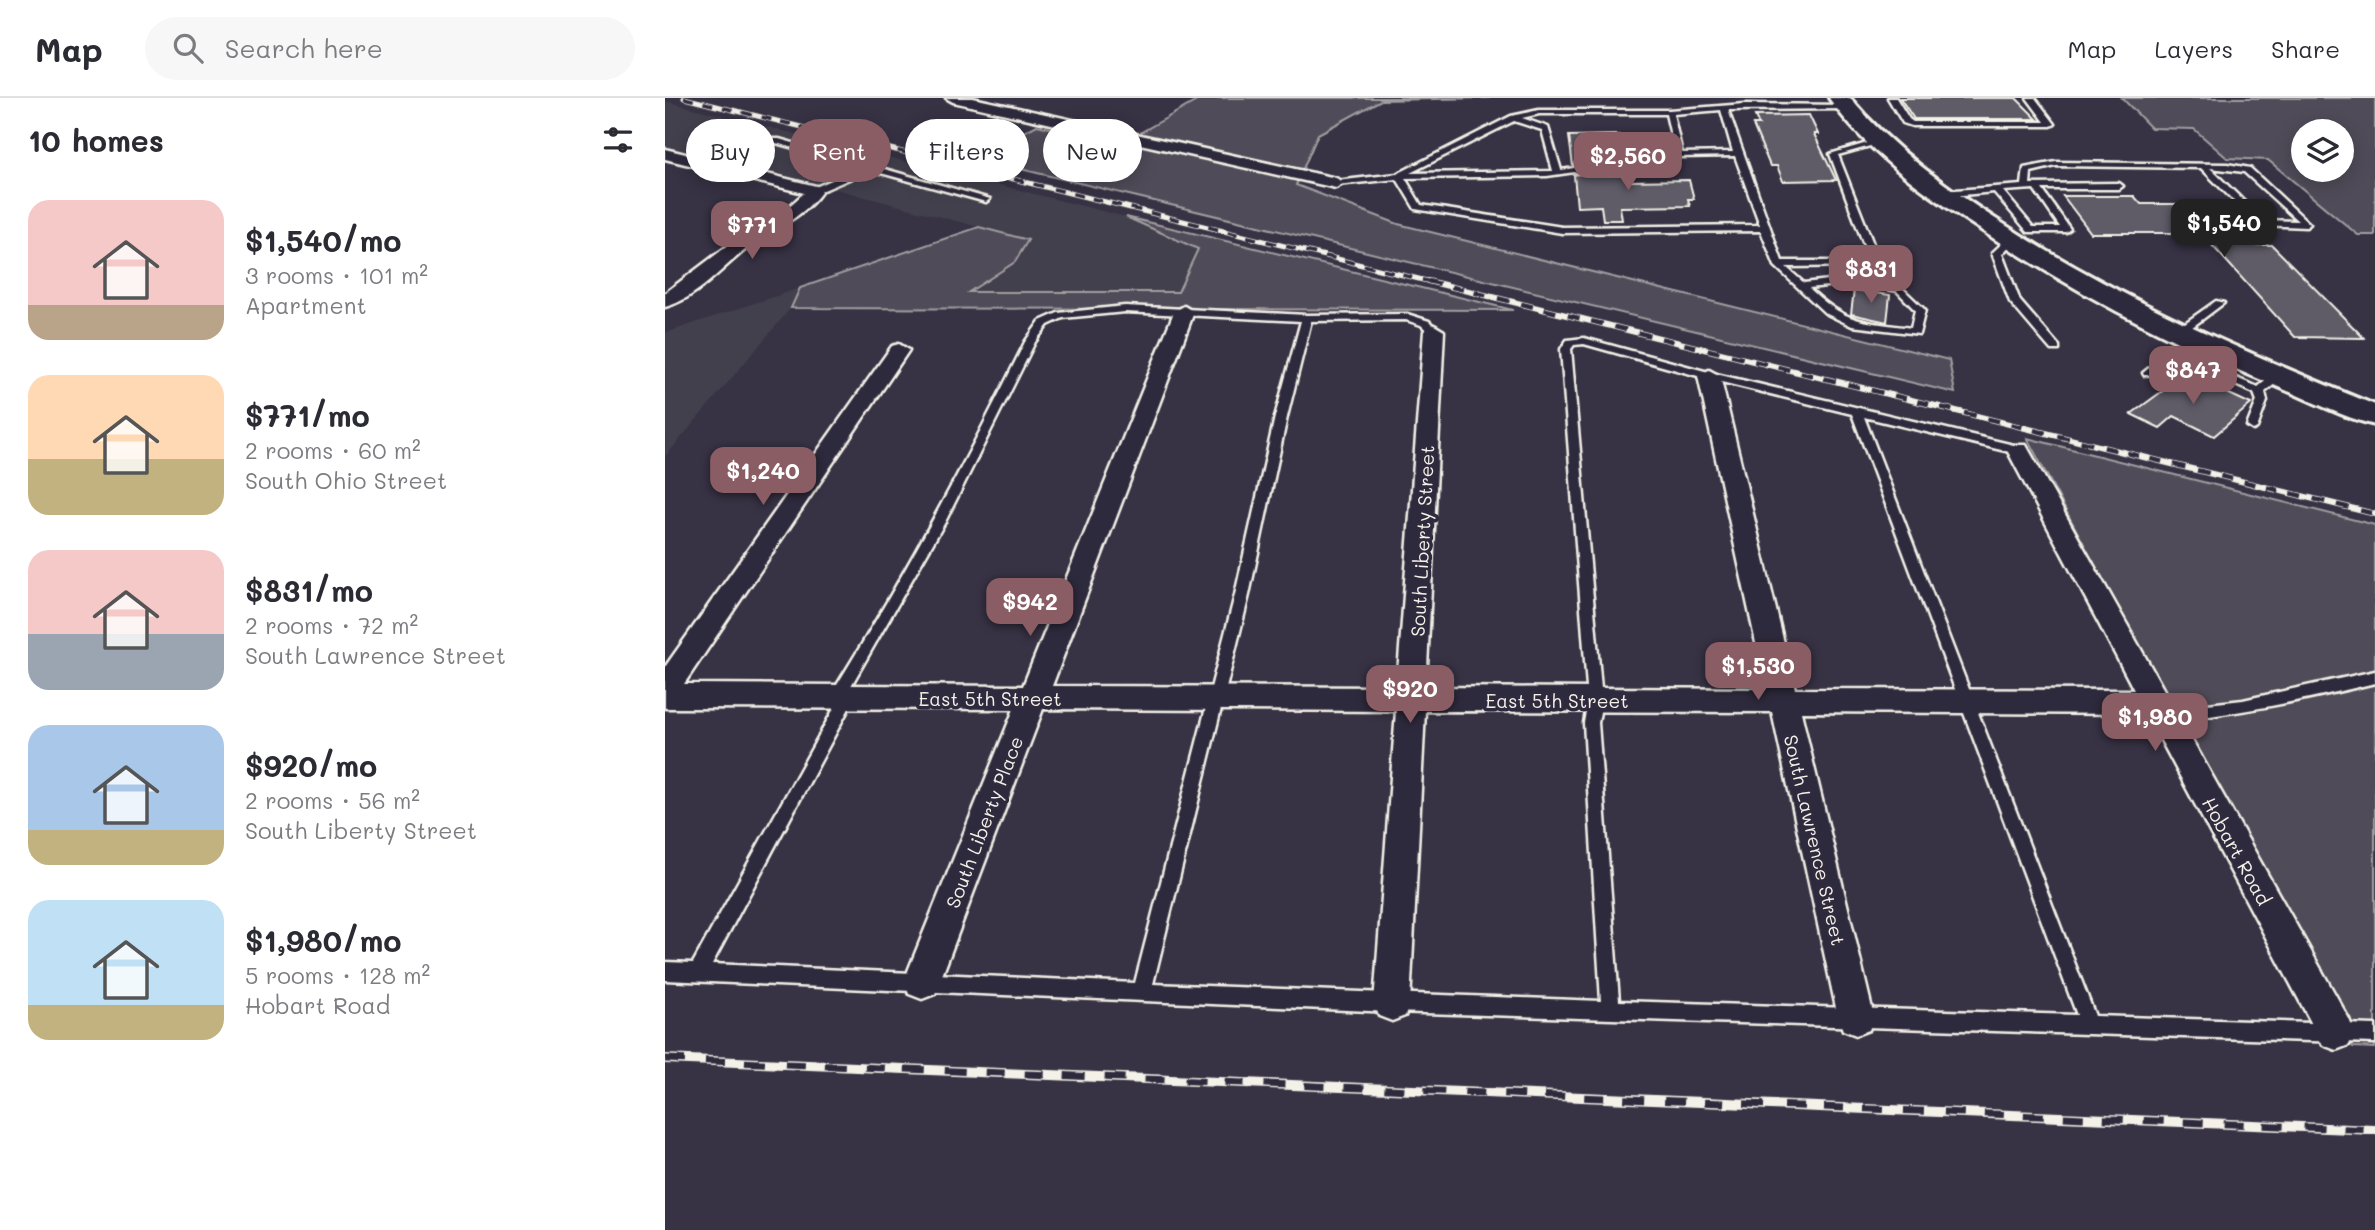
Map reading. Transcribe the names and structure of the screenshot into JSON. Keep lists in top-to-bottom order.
{
  "streets": {
    "street": [
      "South Liberty Street",
      "East 5th Street",
      "South Liberty Place",
      "South Lawrence Street",
      "Hobart Road"
    ]
  },
  "crossings": [
    ["South Liberty Street", "East 5th Street"],
    ["East 5th Street", "South Liberty Place"],
    ["East 5th Street", "South Lawrence Street"],
    ["East 5th Street", "Hobart Road"]
  ],
  "page": {
    "header": "Map",
    "search": "Search here",
    "nav": ["Map", "Layers", "Share"],
    "heading": "10 homes",
    "chip": [
      "Buy",
      "Rent",
      "Filters",
      "New"
    ],
    "price": [
      "$2,560",
      "$1,540",
      "$771",
      "$831",
      "$847",
      "$1,240",
      "$942",
      "$1,530",
      "$920",
      "$1,980"
    ],
    "list": [
      {
        "name": "$1,540/mo",
        "note": "3 rooms · 101 m² · Apartment"
      },
      {
        "name": "$771/mo",
        "note": "2 rooms · 60 m² · South Ohio Street"
      },
      {
        "name": "$831/mo",
        "note": "2 rooms · 72 m² · South Lawrence Street"
      },
      {
        "name": "$920/mo",
        "note": "2 rooms · 56 m² · South Liberty Street"
      },
      {
        "name": "$1,980/mo",
        "note": "5 rooms · 128 m² · Hobart Road"
      }
    ]
  }
}
